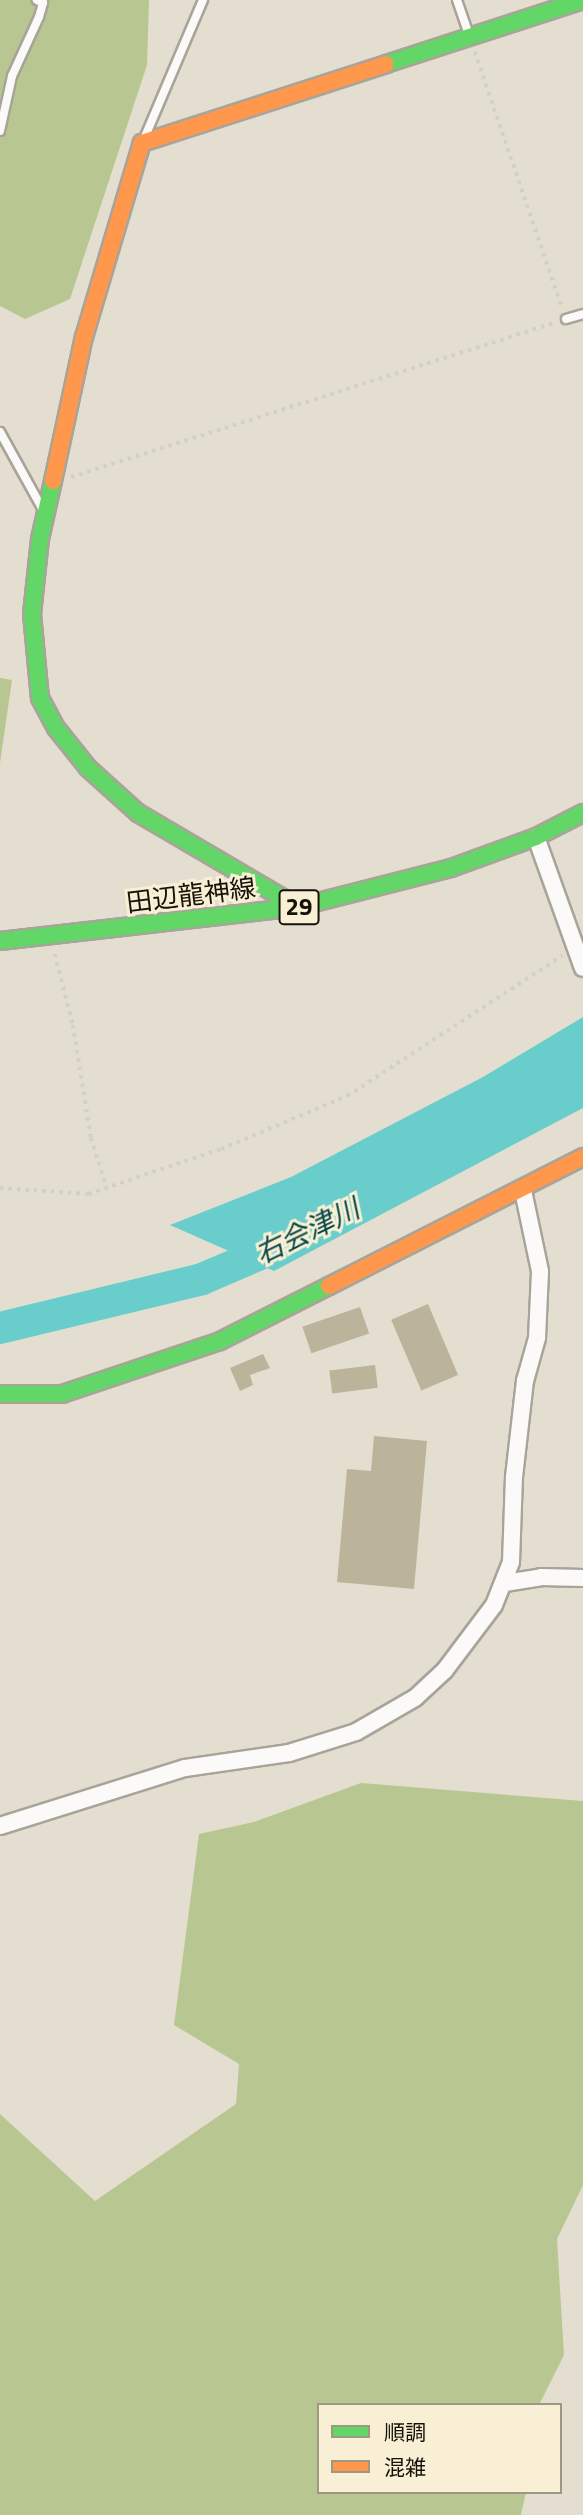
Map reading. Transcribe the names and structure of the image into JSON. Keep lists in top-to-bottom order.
{
  "streets": {
    "street": ["田辺龍神線", "29"]
  },
  "water": ["右会津川"],
  "legend": ["順調", "混雑"]
}
